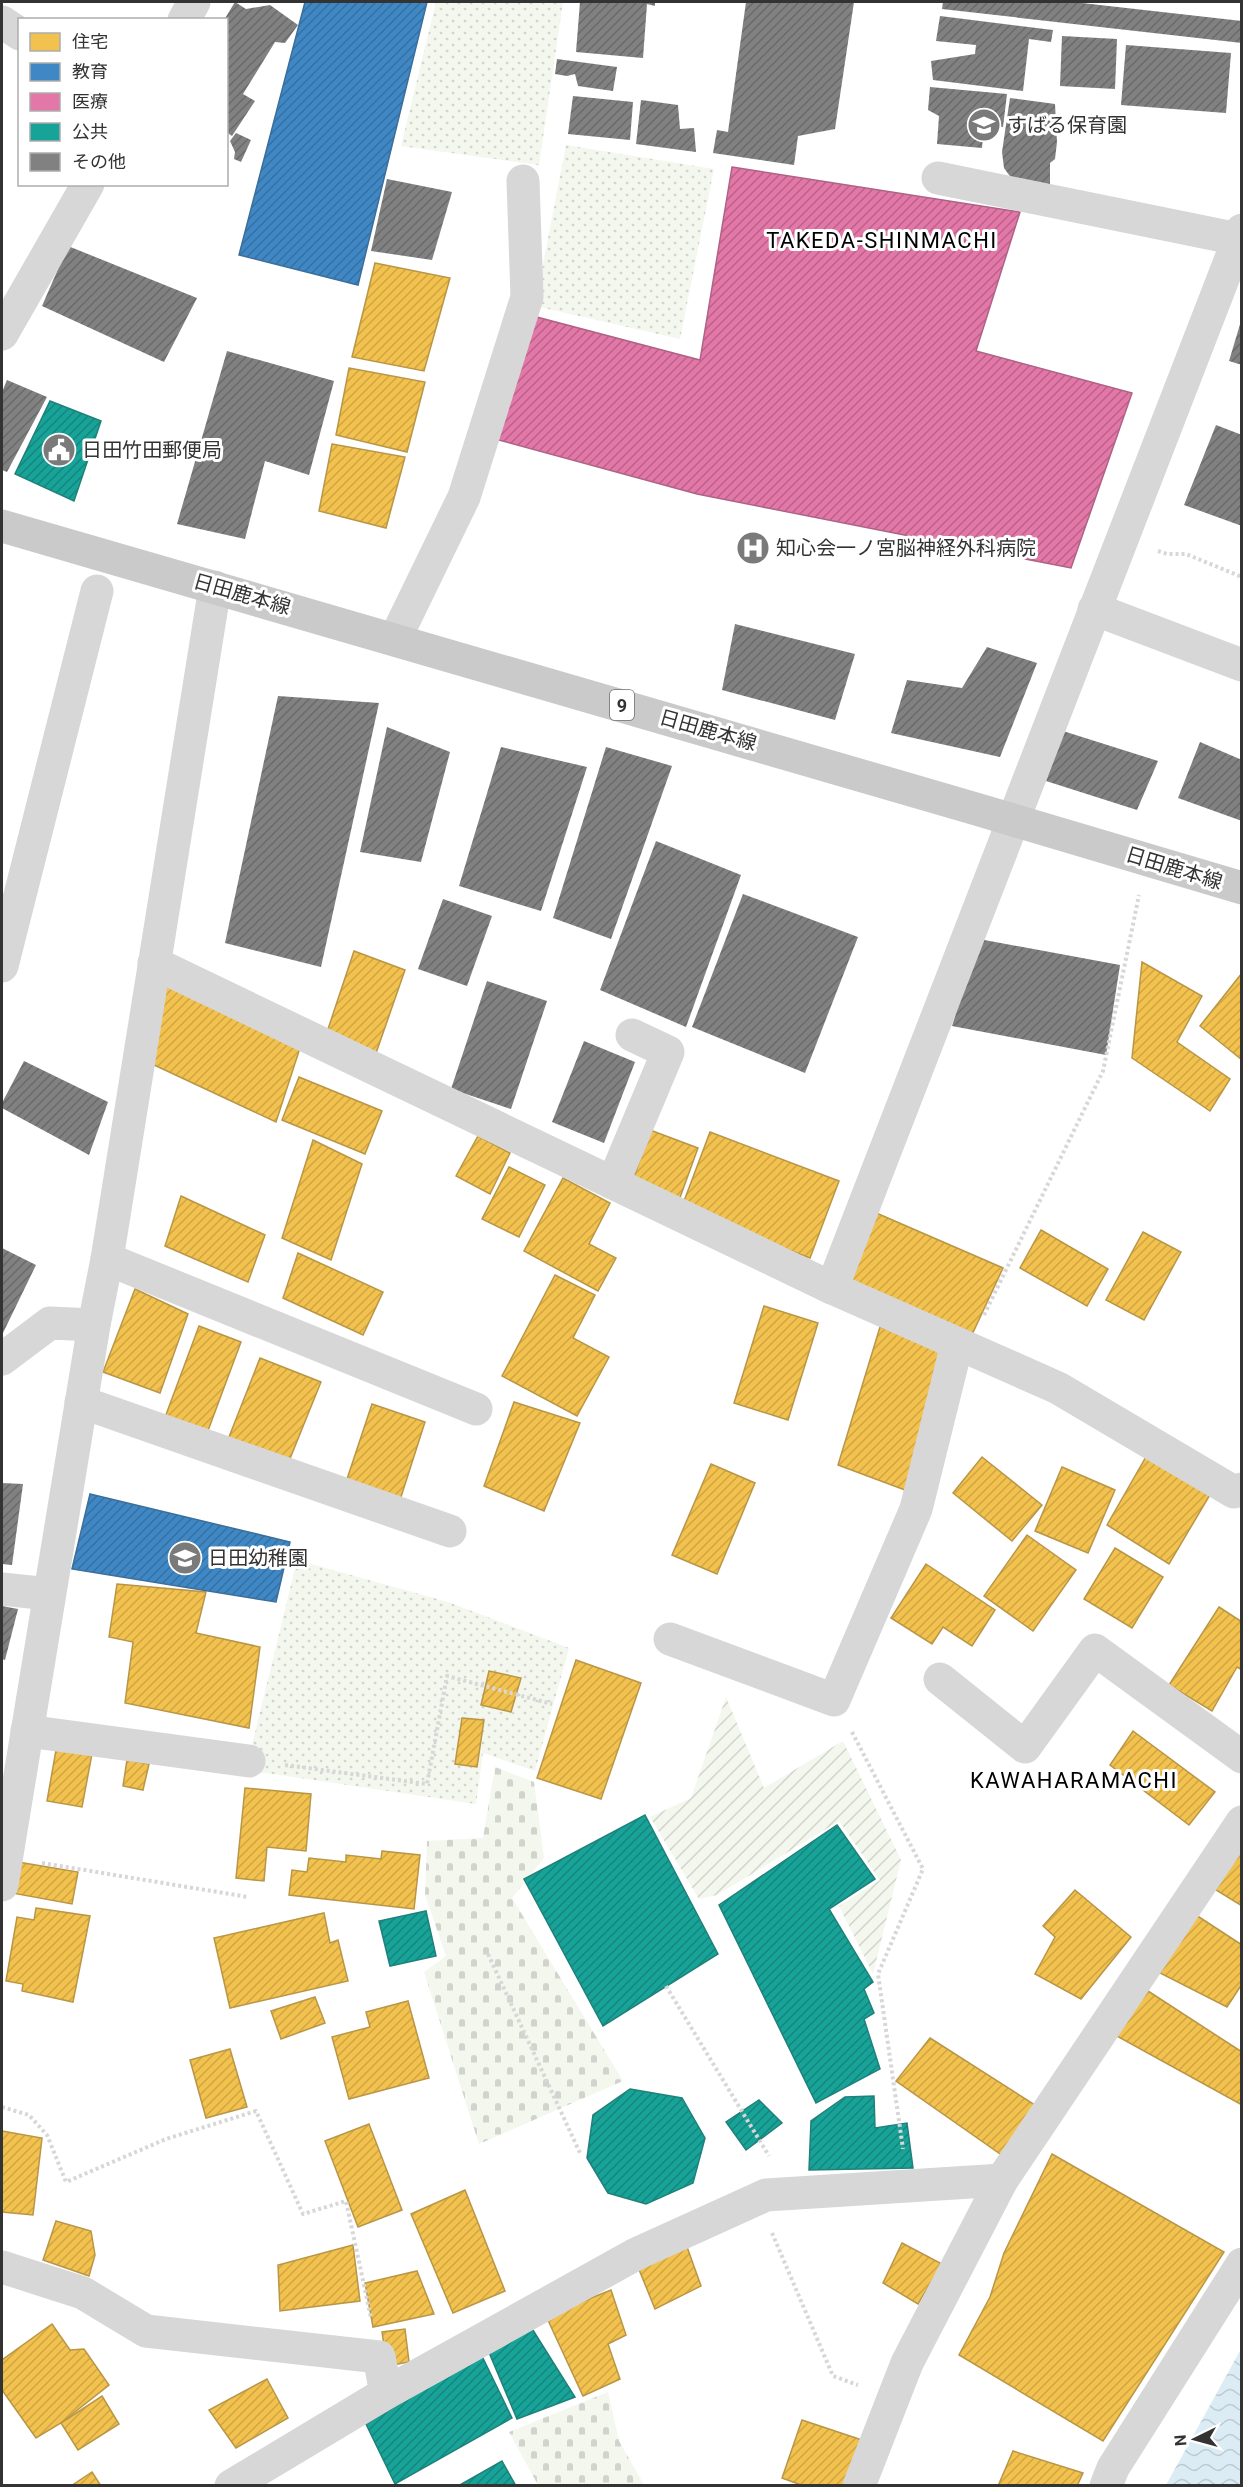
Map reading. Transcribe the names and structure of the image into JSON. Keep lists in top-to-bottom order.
{
  "streets": {
    "main road": ["日田鹿本線", "9"]
  },
  "districts": ["TAKEDA-SHINMACHI", "KAWAHARAMACHI"],
  "places": {
    "school or university": ["すばる保育園", "日田幼稚園"],
    "public building": ["日田竹田郵便局"],
    "hospital": ["知心会一ノ宮脳神経外科病院"]
  },
  "legend": [
    "住宅",
    "教育",
    "医療",
    "公共",
    "その他"
  ],
  "north": "left"
}
